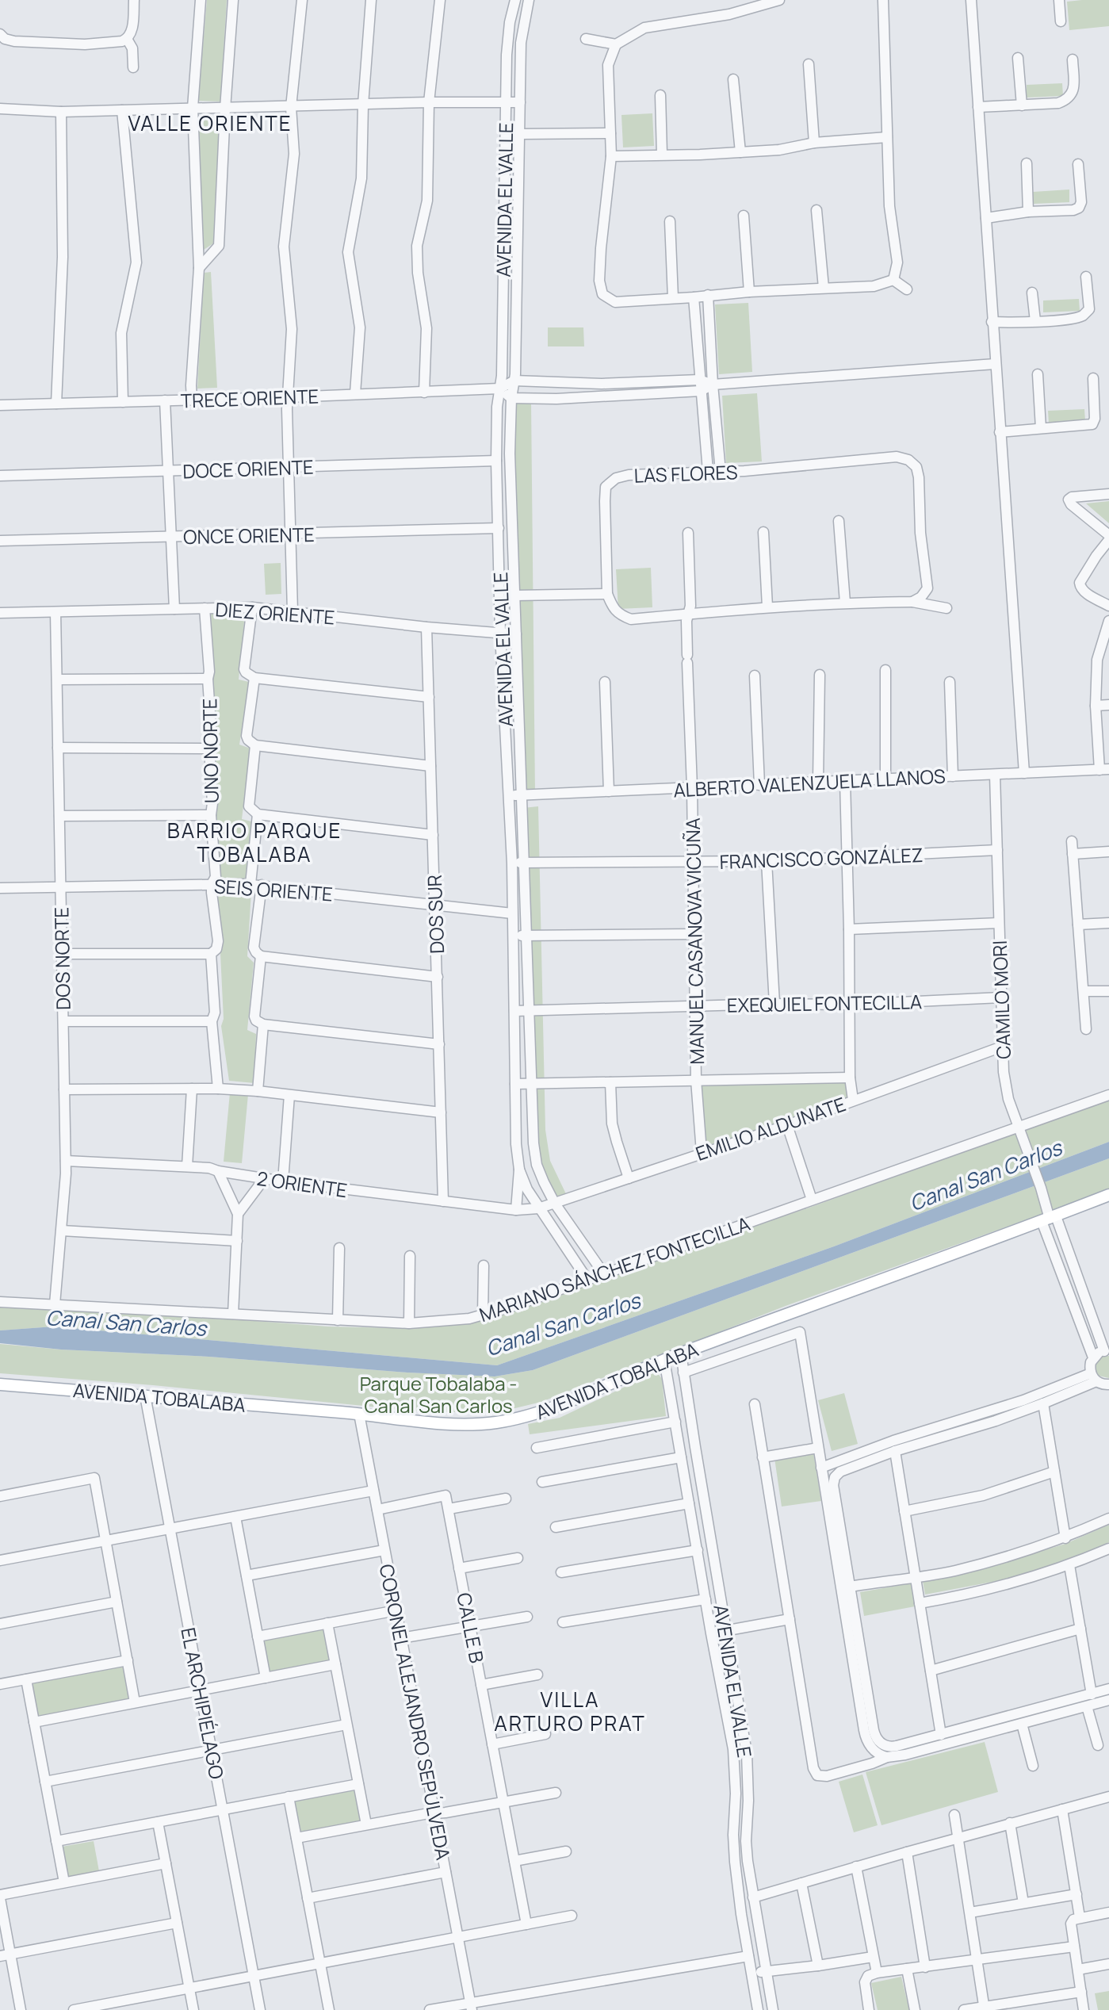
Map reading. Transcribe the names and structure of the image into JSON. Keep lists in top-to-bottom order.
{
  "streets": {
    "main road": ["AVENIDA TOBALABA"],
    "street": [
      "AVENIDA EL VALLE",
      "TRECE ORIENTE",
      "DOCE ORIENTE",
      "LAS FLORES",
      "ONCE ORIENTE",
      "DIEZ ORIENTE",
      "UNO NORTE",
      "ALBERTO VALENZUELA LLANOS",
      "FRANCISCO GONZÁLEZ",
      "SEIS ORIENTE",
      "DOS SUR",
      "MANUEL CASANOVA VICUÑA",
      "DOS NORTE",
      "CAMILO MORI",
      "EXEQUIEL FONTECILLA",
      "EMILIO ALDUNATE",
      "2 ORIENTE",
      "MARIANO SÁNCHEZ FONTECILLA",
      "CALLE B",
      "EL ARCHIPIÉLAGO",
      "CORONEL ALEJANDRO SEPÚLVEDA"
    ]
  },
  "crossings": [
    ["AVENIDA EL VALLE", "TRECE ORIENTE"],
    ["AVENIDA EL VALLE", "DOCE ORIENTE"],
    ["AVENIDA EL VALLE", "ONCE ORIENTE"],
    ["AVENIDA EL VALLE", "DIEZ ORIENTE"],
    ["AVENIDA EL VALLE", "ALBERTO VALENZUELA LLANOS"],
    ["AVENIDA EL VALLE", "FRANCISCO GONZÁLEZ"],
    ["AVENIDA EL VALLE", "SEIS ORIENTE"],
    ["AVENIDA EL VALLE", "EXEQUIEL FONTECILLA"],
    ["AVENIDA EL VALLE", "EMILIO ALDUNATE"],
    ["AVENIDA EL VALLE", "2 ORIENTE"],
    ["AVENIDA EL VALLE", "MARIANO SÁNCHEZ FONTECILLA"],
    ["AVENIDA EL VALLE", "AVENIDA TOBALABA"],
    ["DIEZ ORIENTE", "UNO NORTE"],
    ["DIEZ ORIENTE", "DOS SUR"],
    ["DIEZ ORIENTE", "DOS NORTE"],
    ["UNO NORTE", "SEIS ORIENTE"],
    ["ALBERTO VALENZUELA LLANOS", "MANUEL CASANOVA VICUÑA"],
    ["ALBERTO VALENZUELA LLANOS", "CAMILO MORI"],
    ["FRANCISCO GONZÁLEZ", "MANUEL CASANOVA VICUÑA"],
    ["FRANCISCO GONZÁLEZ", "CAMILO MORI"],
    ["SEIS ORIENTE", "DOS SUR"],
    ["SEIS ORIENTE", "DOS NORTE"],
    ["DOS SUR", "2 ORIENTE"],
    ["MANUEL CASANOVA VICUÑA", "EXEQUIEL FONTECILLA"],
    ["MANUEL CASANOVA VICUÑA", "EMILIO ALDUNATE"],
    ["DOS NORTE", "2 ORIENTE"],
    ["DOS NORTE", "MARIANO SÁNCHEZ FONTECILLA"],
    ["CAMILO MORI", "EXEQUIEL FONTECILLA"],
    ["CAMILO MORI", "EMILIO ALDUNATE"],
    ["CAMILO MORI", "MARIANO SÁNCHEZ FONTECILLA"],
    ["CAMILO MORI", "AVENIDA TOBALABA"],
    ["EMILIO ALDUNATE", "2 ORIENTE"],
    ["AVENIDA TOBALABA", "EL ARCHIPIÉLAGO"],
    ["AVENIDA TOBALABA", "CORONEL ALEJANDRO SEPÚLVEDA"],
    ["CALLE B", "CORONEL ALEJANDRO SEPÚLVEDA"]
  ],
  "districts": ["VALLE ORIENTE", "BARRIO PARQUE TOBALABA", "VILLA ARTURO PRAT"],
  "water": ["Canal San Carlos"],
  "parks": ["Parque Tobalaba - Canal San Carlos"]
}
